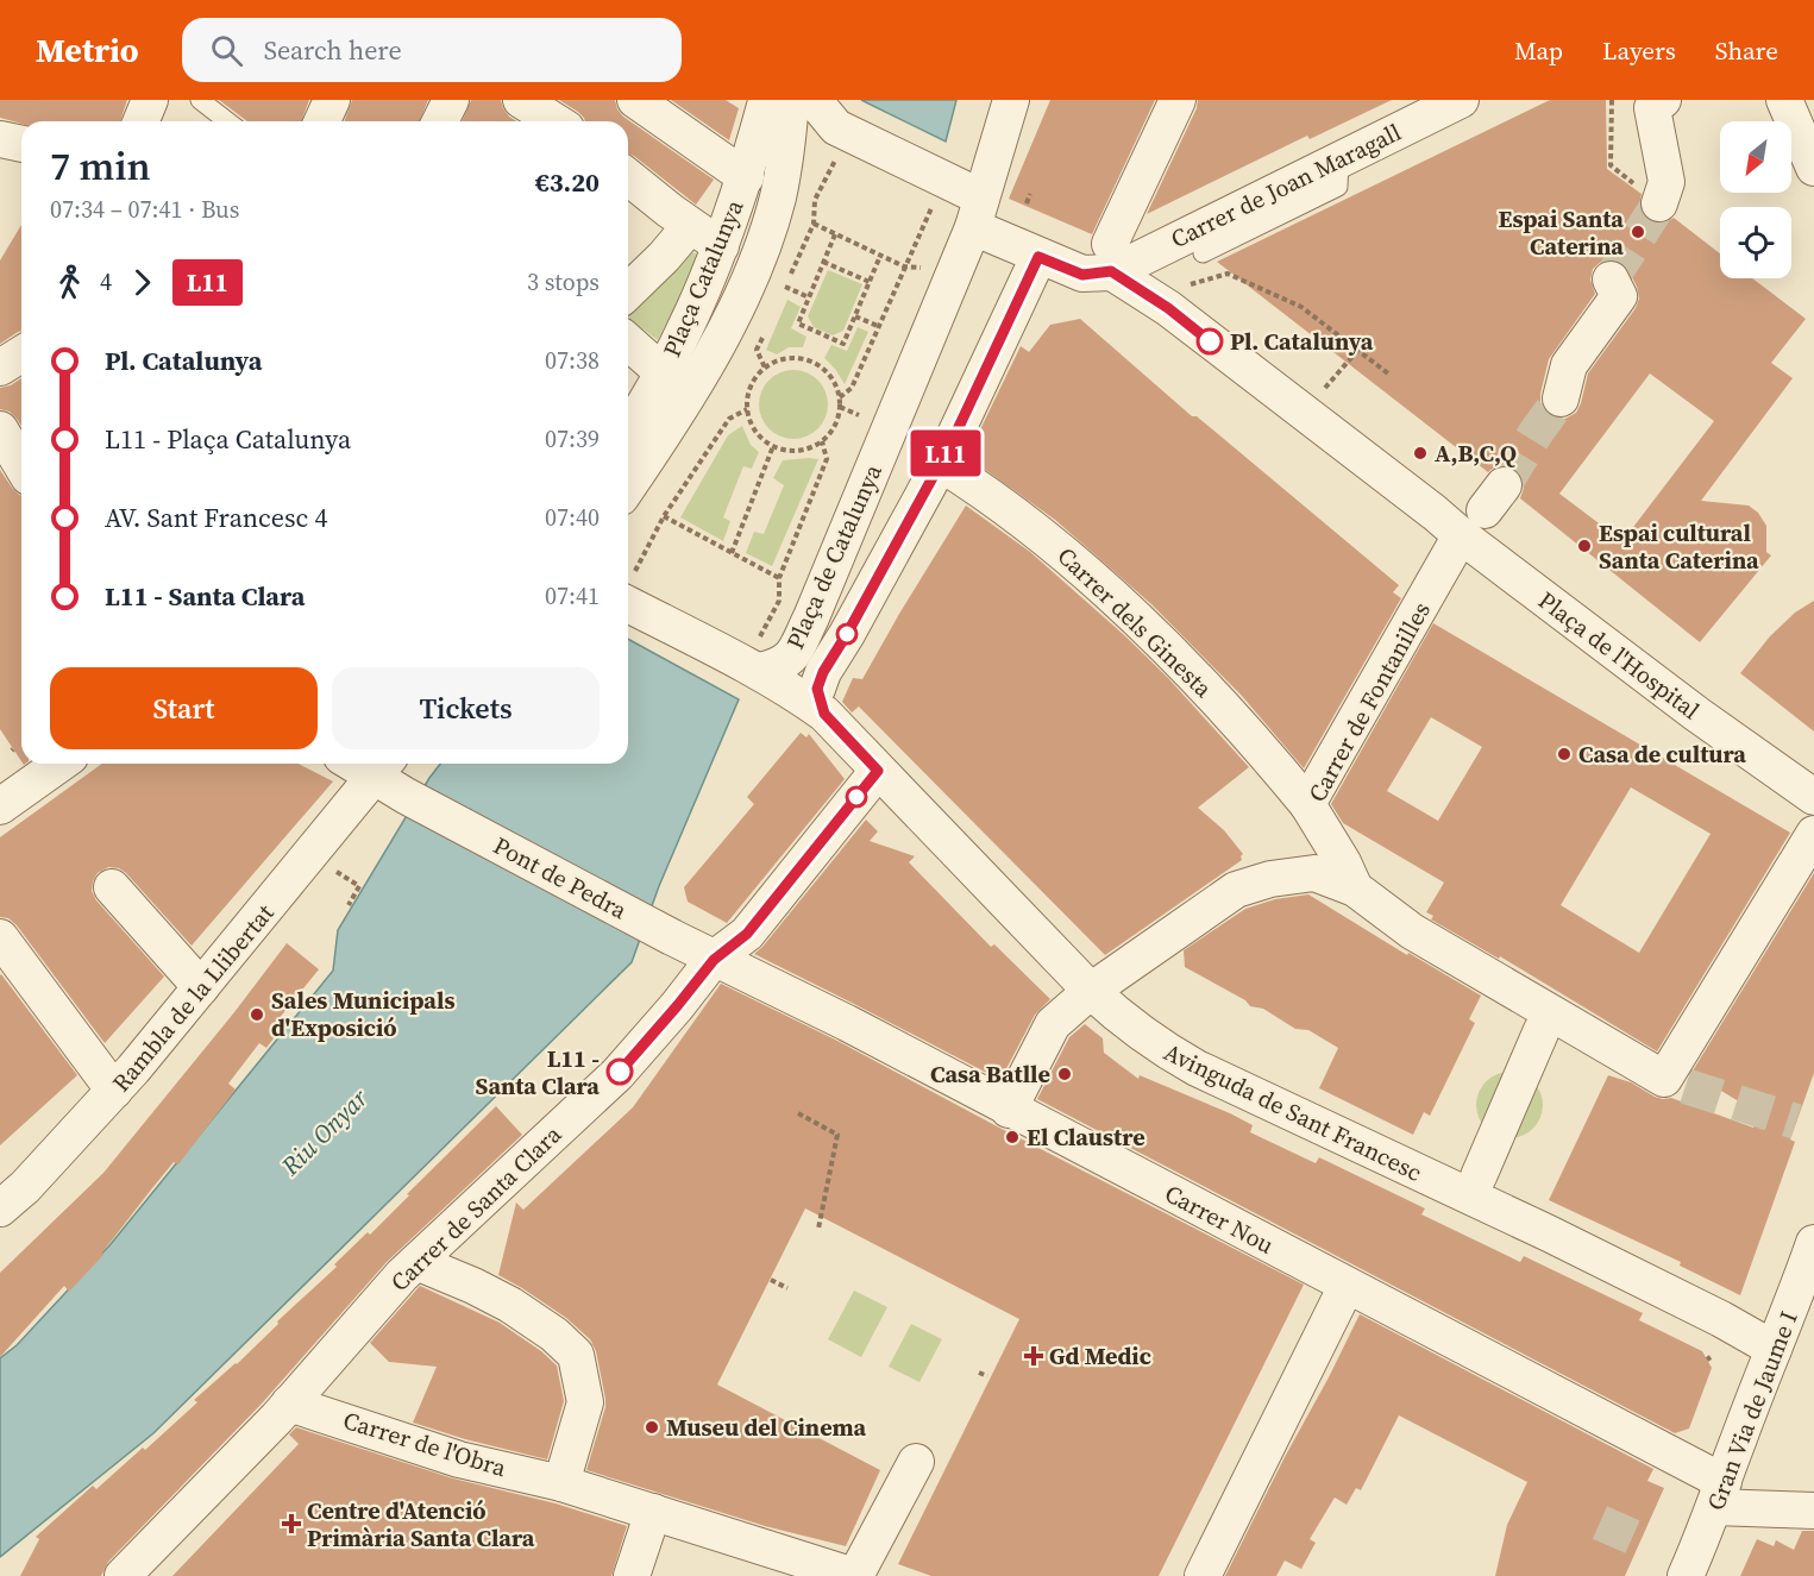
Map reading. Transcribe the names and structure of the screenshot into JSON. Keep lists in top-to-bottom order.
{
  "streets": {
    "street": [
      "Carrer de Joan Maragall",
      "Plaça Catalunya",
      "Plaça de Catalunya",
      "Carrer dels Ginesta",
      "Plaça de l'Hospital",
      "Carrer de Fontanilles",
      "Pont de Pedra",
      "Rambla de la Llibertat",
      "Avinguda de Sant Francesc",
      "Carrer de Santa Clara",
      "Carrer Nou",
      "Gran Via de Jaume I",
      "Carrer de l'Obra"
    ]
  },
  "crossings": [
    ["Carrer de Joan Maragall", "Plaça de l'Hospital"],
    ["Plaça de Catalunya", "Carrer dels Ginesta"],
    ["Plaça de Catalunya", "Avinguda de Sant Francesc"],
    ["Carrer dels Ginesta", "Carrer de Fontanilles"],
    ["Plaça de l'Hospital", "Carrer de Fontanilles"],
    ["Pont de Pedra", "Rambla de la Llibertat"],
    ["Pont de Pedra", "Carrer de Santa Clara"],
    ["Pont de Pedra", "Carrer Nou"],
    ["Avinguda de Sant Francesc", "Carrer de Santa Clara"],
    ["Avinguda de Sant Francesc", "Gran Via de Jaume I"],
    ["Carrer de Santa Clara", "Carrer Nou"],
    ["Carrer de Santa Clara", "Carrer de l'Obra"],
    ["Carrer Nou", "Gran Via de Jaume I"]
  ],
  "water": ["Riu Onyar"],
  "places": {
    "other": [
      "Espai Santa Caterina",
      "Pl. Catalunya",
      "A,B,C,Q",
      "Espai cultural Santa Caterina",
      "Casa de cultura",
      "Sales Municipals d'Exposició",
      "L11 - Santa Clara",
      "Casa Batlle",
      "El Claustre",
      "Museu del Cinema"
    ],
    "health": ["Gd Medic", "Centre d'Atenció Primària Santa Clara"]
  },
  "lines": ["bus line L11"],
  "north": "bottom left",
  "page": {
    "header": "Metrio",
    "search": "Search here",
    "nav": ["Map", "Layers", "Share"],
    "on_map": "L11",
    "heading": ["7 min", "07:34 – 07:41 · Bus", "€3.20"],
    "legs": ["4", "L11", "3 stops"],
    "list": [
      {
        "name": "Pl. Catalunya",
        "value": "07:38"
      },
      {
        "name": "L11 - Plaça Catalunya",
        "value": "07:39"
      },
      {
        "name": "AV. Sant Francesc 4",
        "value": "07:40"
      },
      {
        "name": "L11 - Santa Clara",
        "value": "07:41"
      }
    ],
    "buttons": ["Start", "Tickets"]
  }
}
